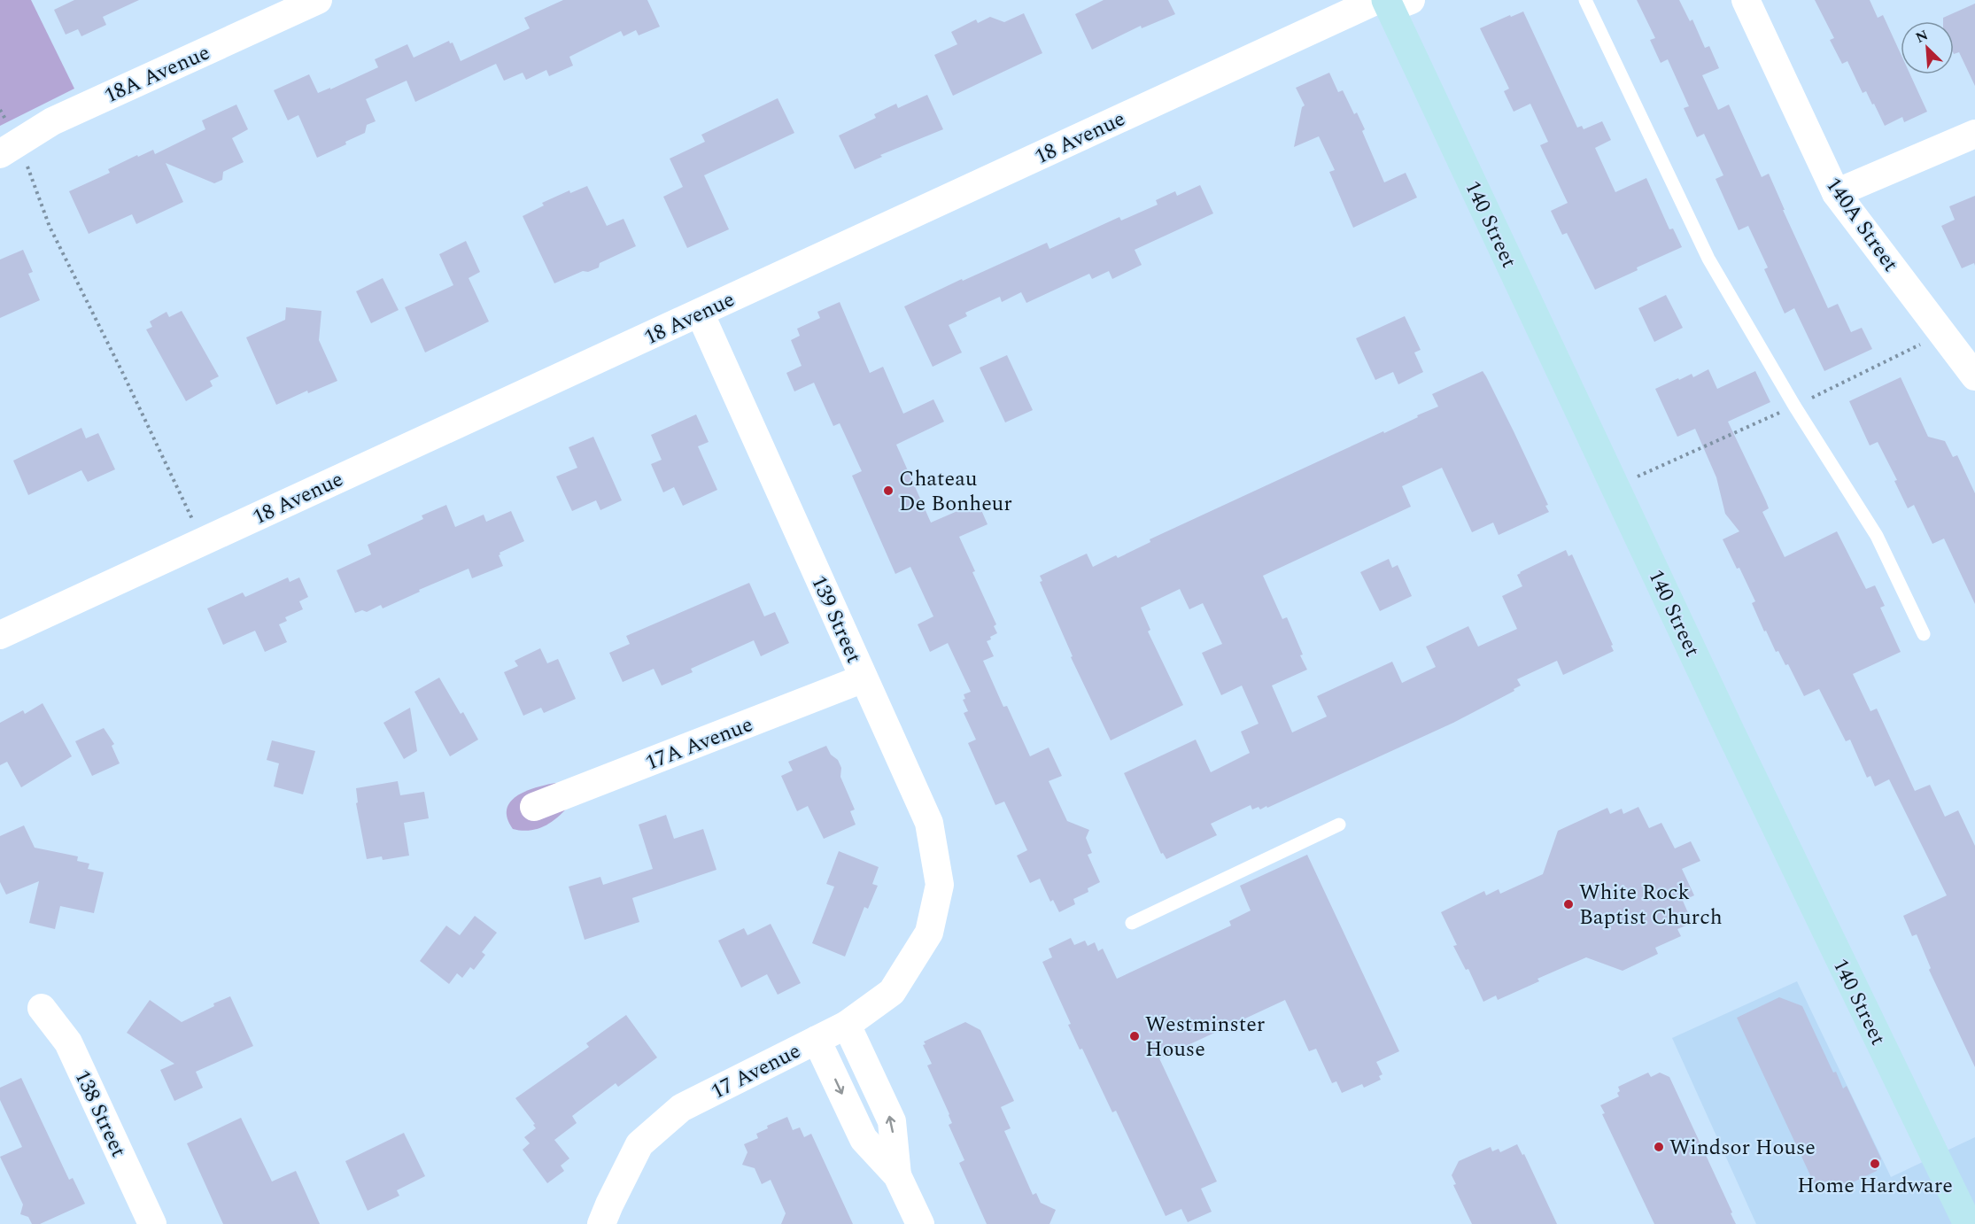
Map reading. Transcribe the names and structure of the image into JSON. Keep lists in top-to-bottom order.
{
  "streets": {
    "main road": ["140 Street"],
    "street": [
      "18A Avenue",
      "18 Avenue",
      "140A Street",
      "139 Street",
      "17A Avenue",
      "17 Avenue",
      "138 Street"
    ]
  },
  "crossings": [
    ["18 Avenue", "140 Street"],
    ["18 Avenue", "139 Street"],
    ["139 Street", "17A Avenue"],
    ["139 Street", "17 Avenue"]
  ],
  "places": [
    "Chateau De Bonheur",
    "White Rock Baptist Church",
    "Westminster House",
    "Windsor House",
    "Home Hardware"
  ],
  "north": "top left"
}
